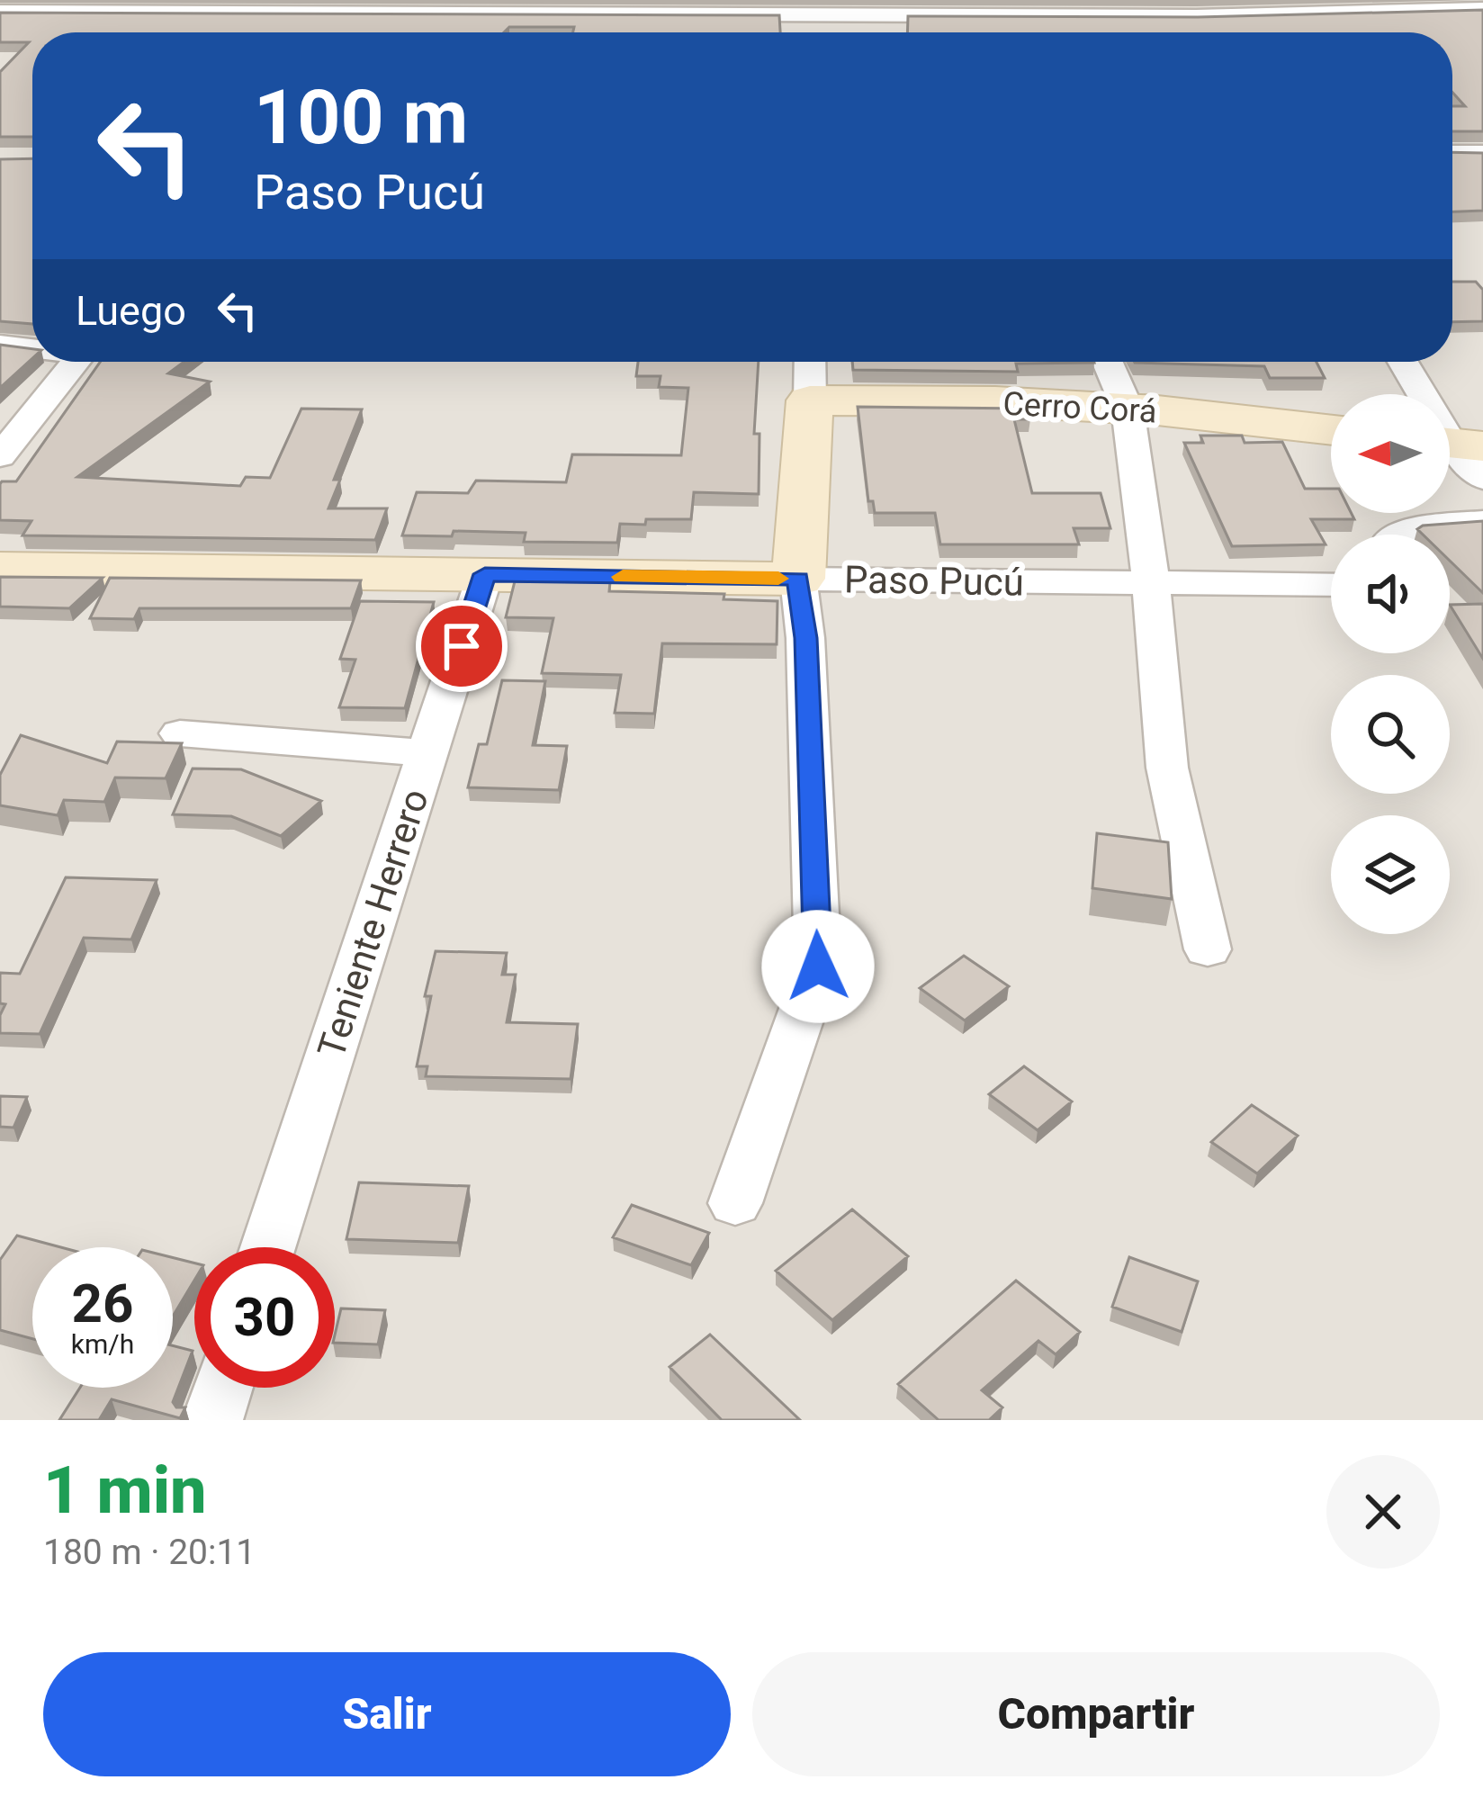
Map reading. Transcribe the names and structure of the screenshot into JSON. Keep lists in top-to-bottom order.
{
  "streets": {
    "main road": ["Cerro Corá", "Paso Pucú"],
    "street": ["Teniente Herrero"]
  },
  "crossings": [
    ["Paso Pucú", "Teniente Herrero"]
  ],
  "north": "left",
  "page": {
    "turn": ["100 m", "Paso Pucú"],
    "then": "Luego",
    "speed": "26 km/h",
    "limit": "30",
    "heading": ["1 min", "180 m · 20:11"],
    "buttons": ["Salir", "Compartir"]
  }
}
